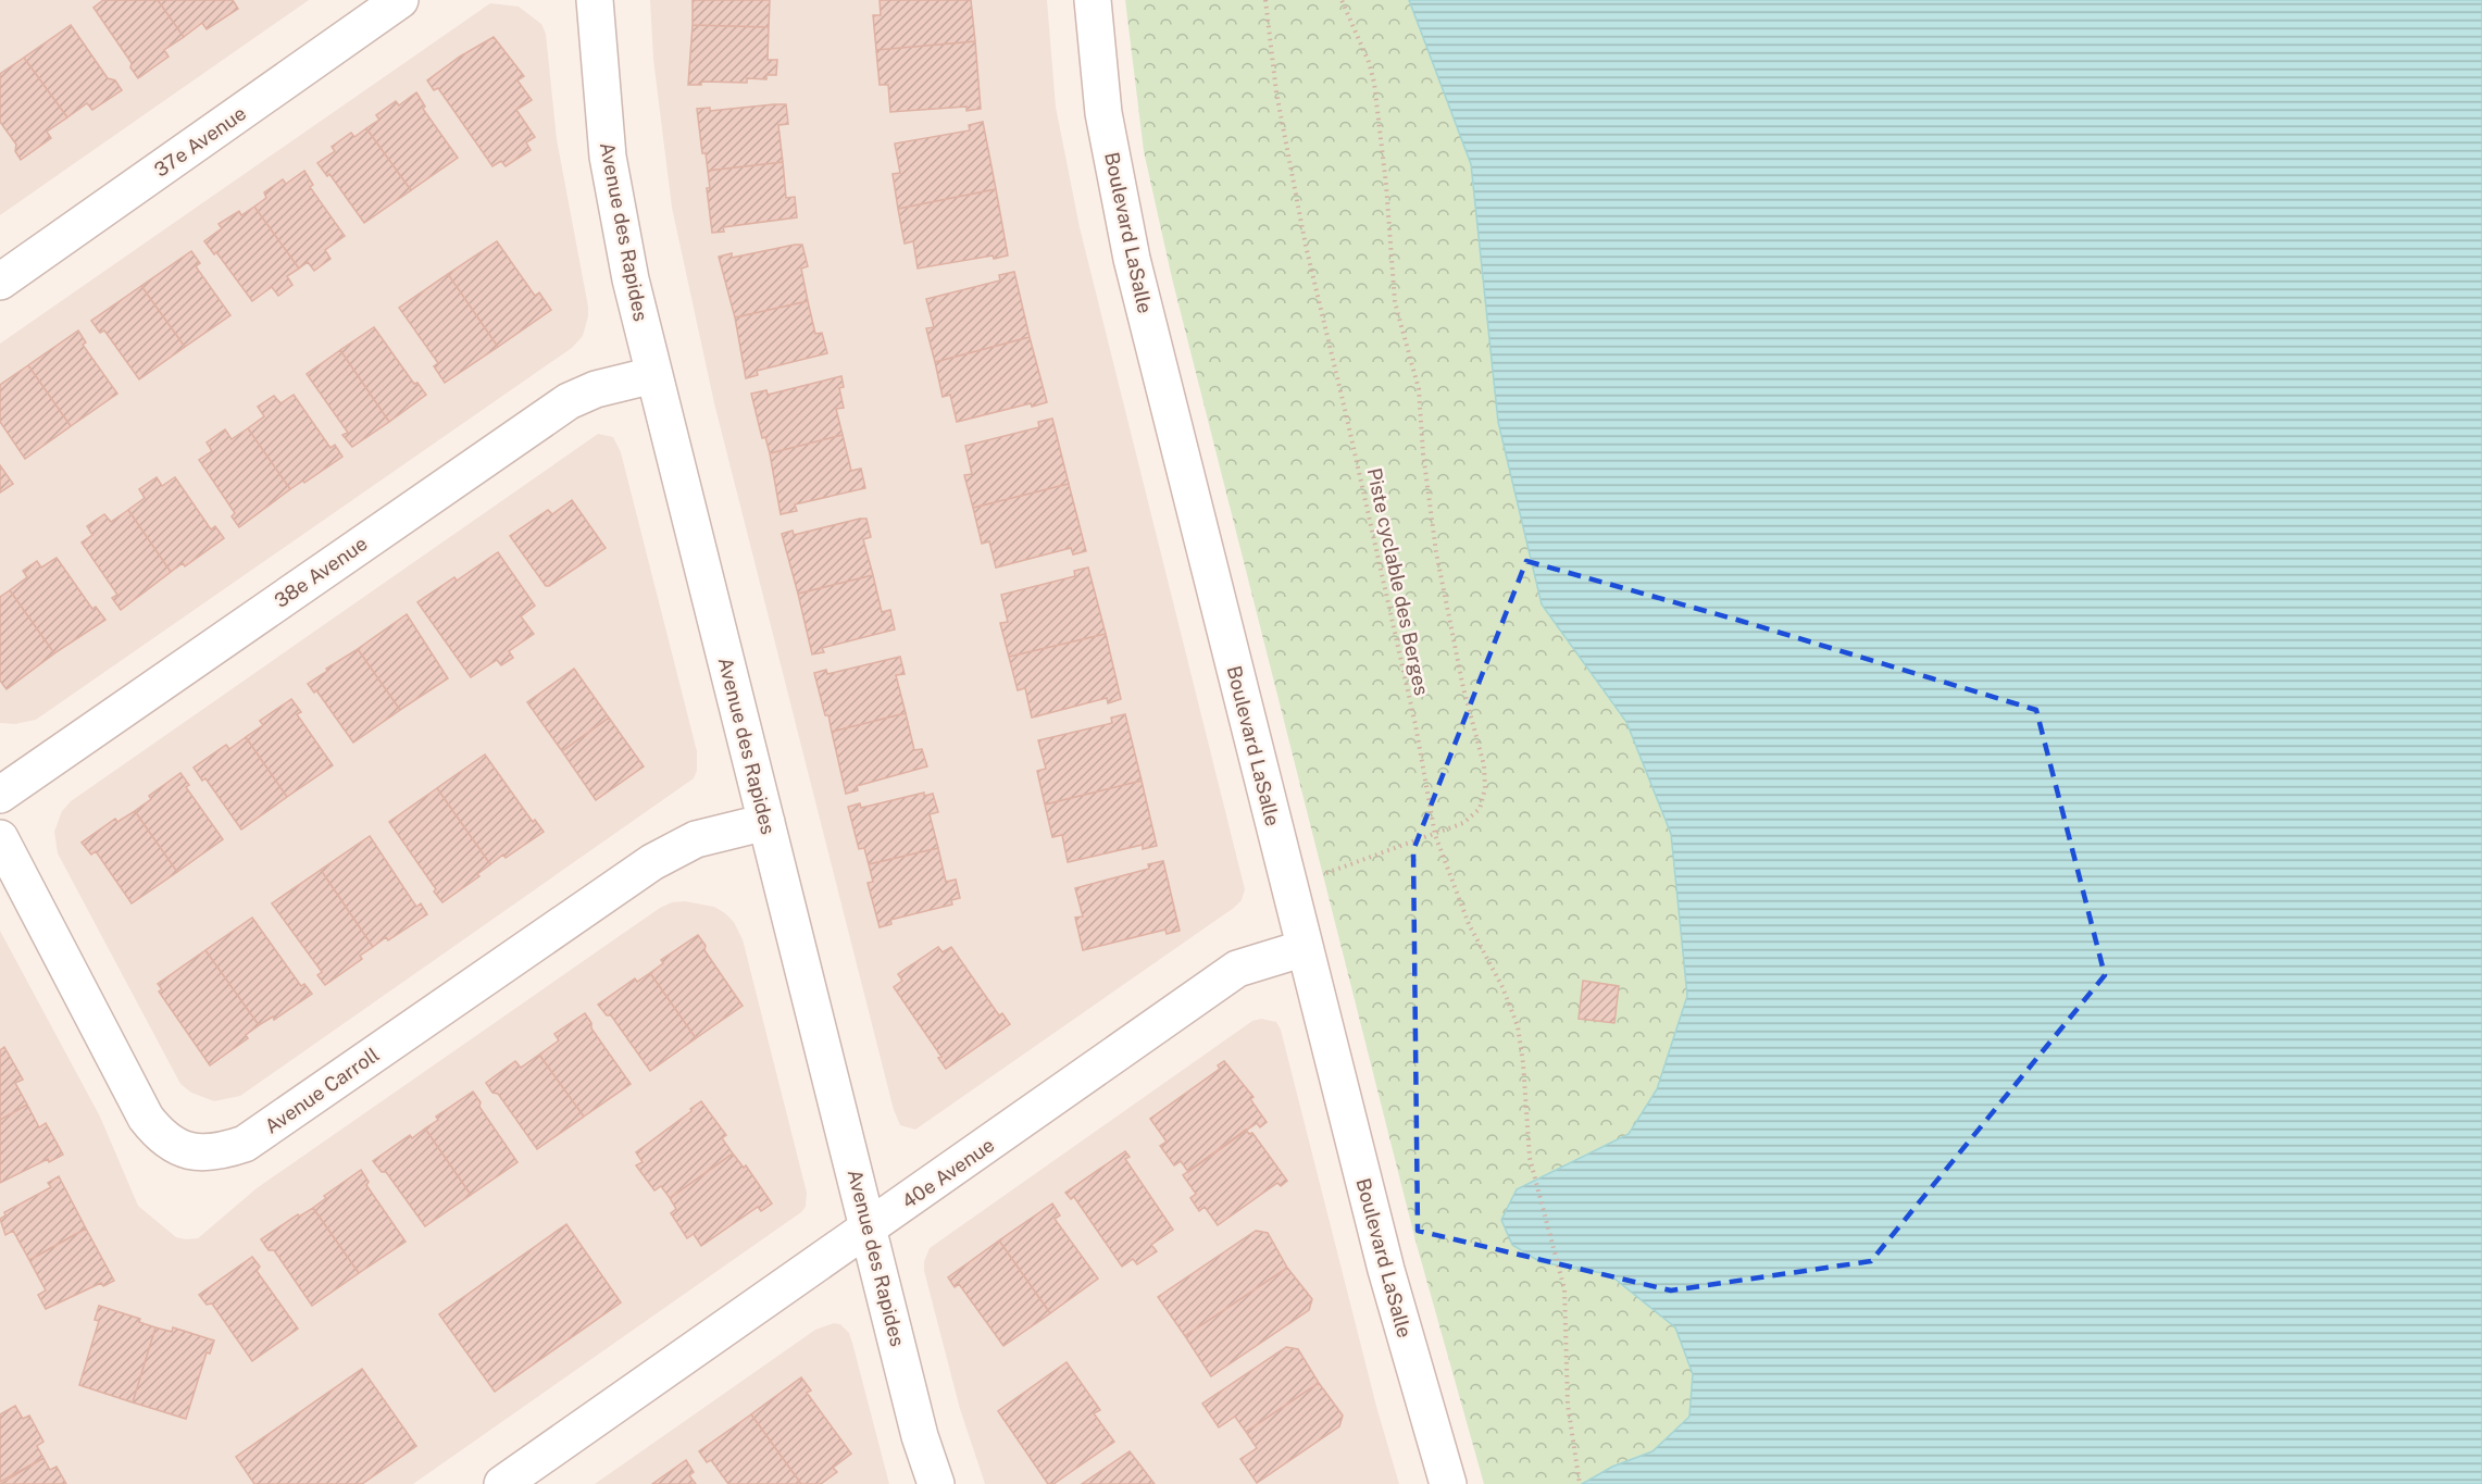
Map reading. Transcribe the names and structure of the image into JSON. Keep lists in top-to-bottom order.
{
  "streets": {
    "street": [
      "37e Avenue",
      "Avenue des Rapides",
      "Boulevard LaSalle",
      "38e Avenue",
      "Avenue Carroll",
      "40e Avenue"
    ],
    "path": ["Piste cyclable des Berges"]
  },
  "crossings": [
    ["Avenue des Rapides", "38e Avenue"],
    ["Avenue des Rapides", "Avenue Carroll"],
    ["Avenue des Rapides", "40e Avenue"],
    ["Boulevard LaSalle", "40e Avenue"]
  ]
}
